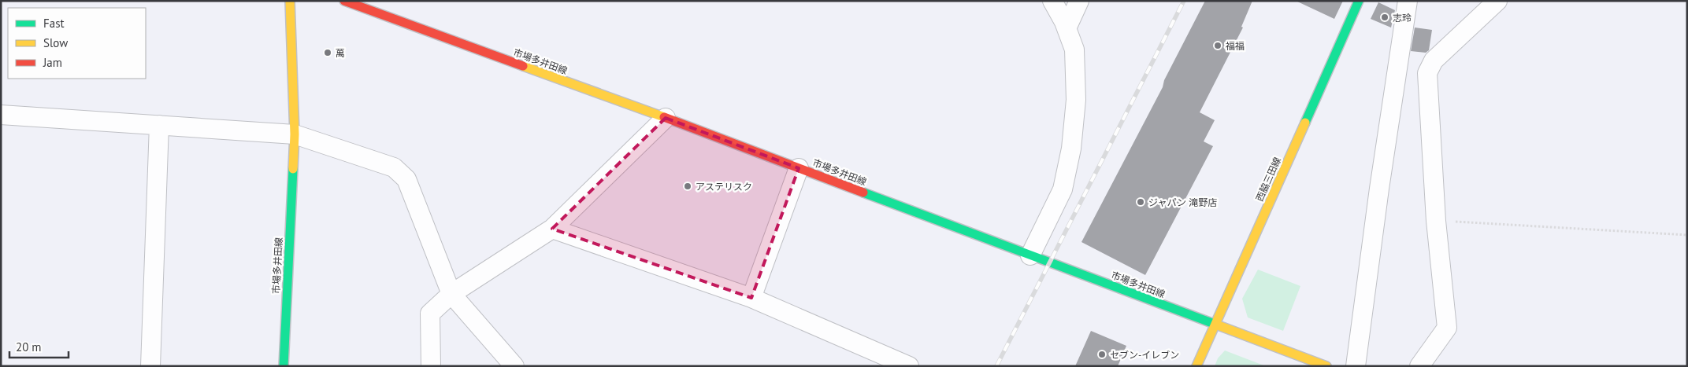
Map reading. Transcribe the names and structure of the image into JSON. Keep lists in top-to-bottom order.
{
  "streets": {
    "main road": ["市場多井田線", "西脇三田線"]
  },
  "crossings": [
    ["市場多井田線", "西脇三田線"]
  ],
  "places": [
    "志玲",
    "福福",
    "萬",
    "アステリスク",
    "ジャパン 滝野店",
    "セブン-イレブン"
  ],
  "legend": ["Fast", "Slow", "Jam"],
  "scale_bar": "20 m"
}
